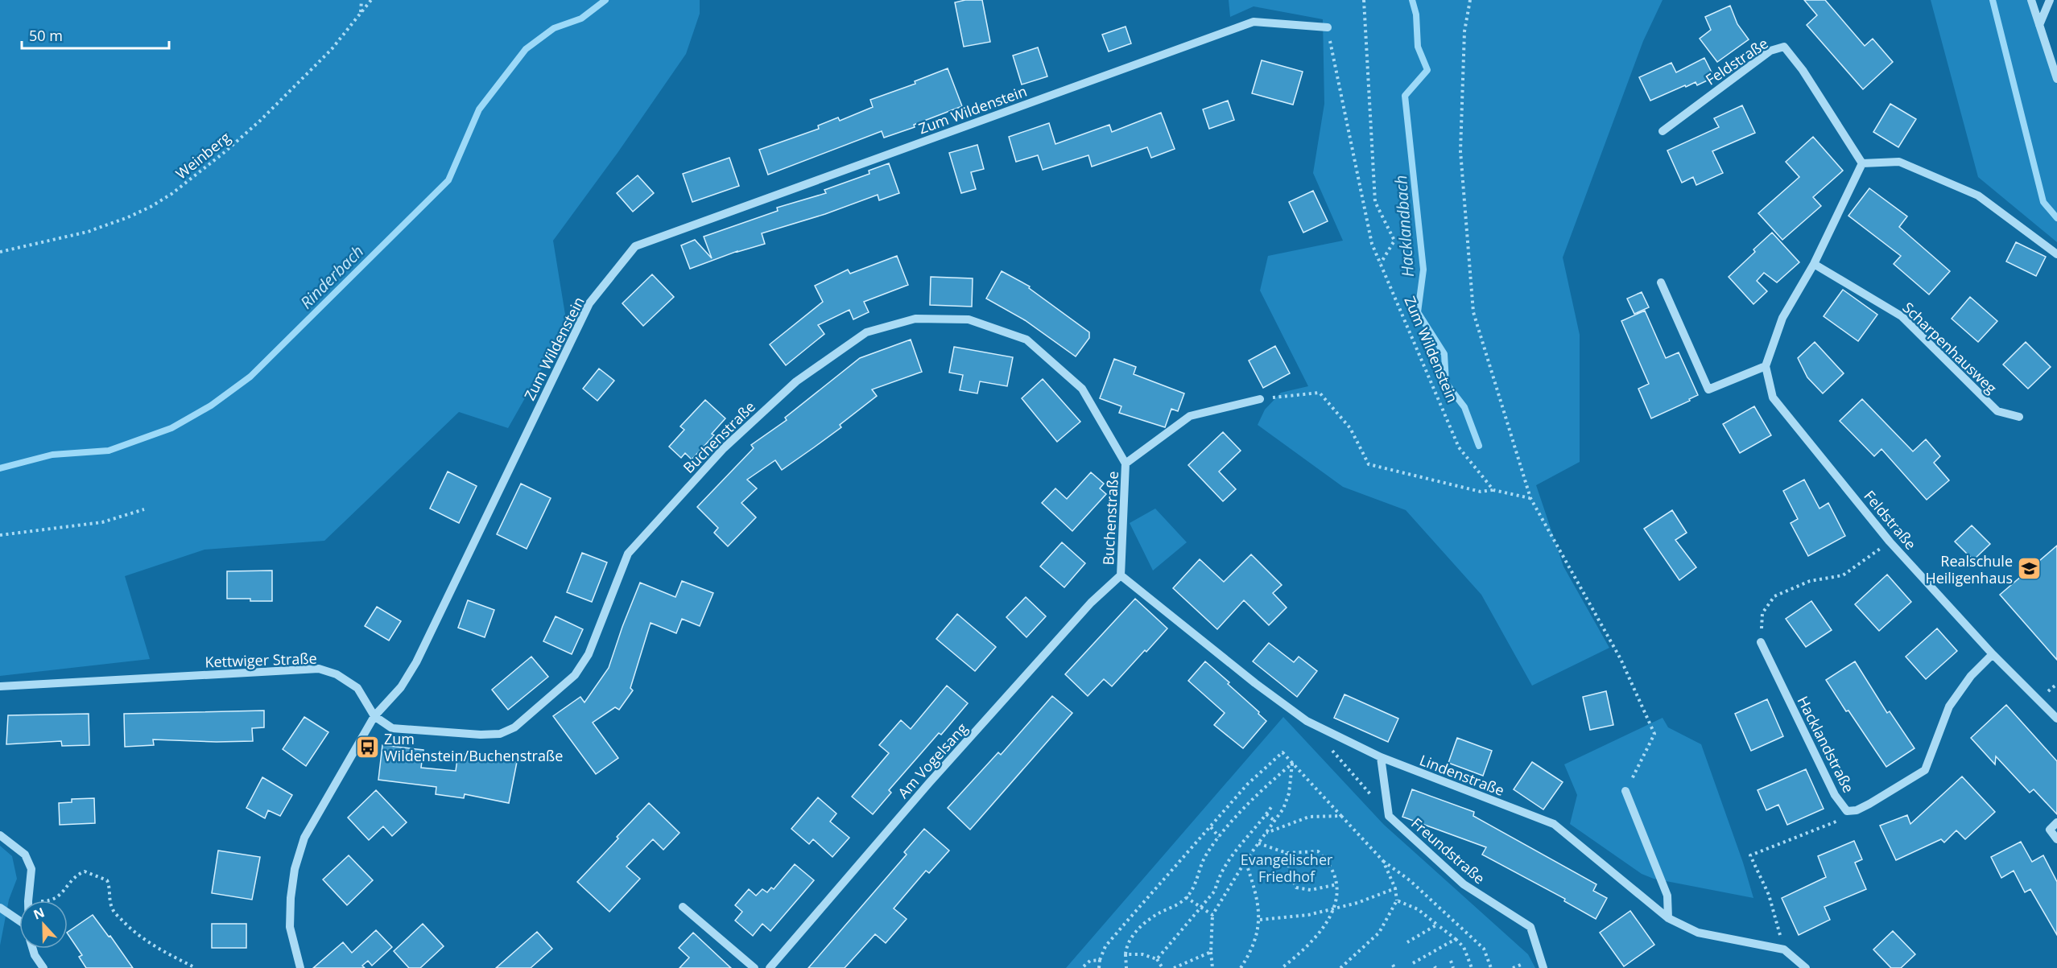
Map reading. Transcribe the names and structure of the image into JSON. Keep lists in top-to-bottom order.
{
  "streets": {
    "street": [
      "Feldstraße",
      "Zum Wildenstein",
      "Scharpenhausweg",
      "Buchenstraße",
      "Kettwiger Straße",
      "Hacklandstraße",
      "Am Vogelsang",
      "Lindenstraße",
      "Freundstraße"
    ],
    "path": ["Weinberg"]
  },
  "crossings": [
    ["Feldstraße", "Hacklandstraße"],
    ["Zum Wildenstein", "Buchenstraße"],
    ["Zum Wildenstein", "Kettwiger Straße"],
    ["Buchenstraße", "Kettwiger Straße"],
    ["Buchenstraße", "Am Vogelsang"],
    ["Buchenstraße", "Lindenstraße"],
    ["Am Vogelsang", "Lindenstraße"]
  ],
  "water": ["Hacklandbach", "Rinderbach"],
  "parks": ["Evangelischer Friedhof"],
  "places": {
    "school or university": ["Realschule Heiligenhaus"],
    "bus stop": ["Zum Wildenstein/Buchenstraße"]
  },
  "scale_bar": "50 m",
  "north": "top"
}
